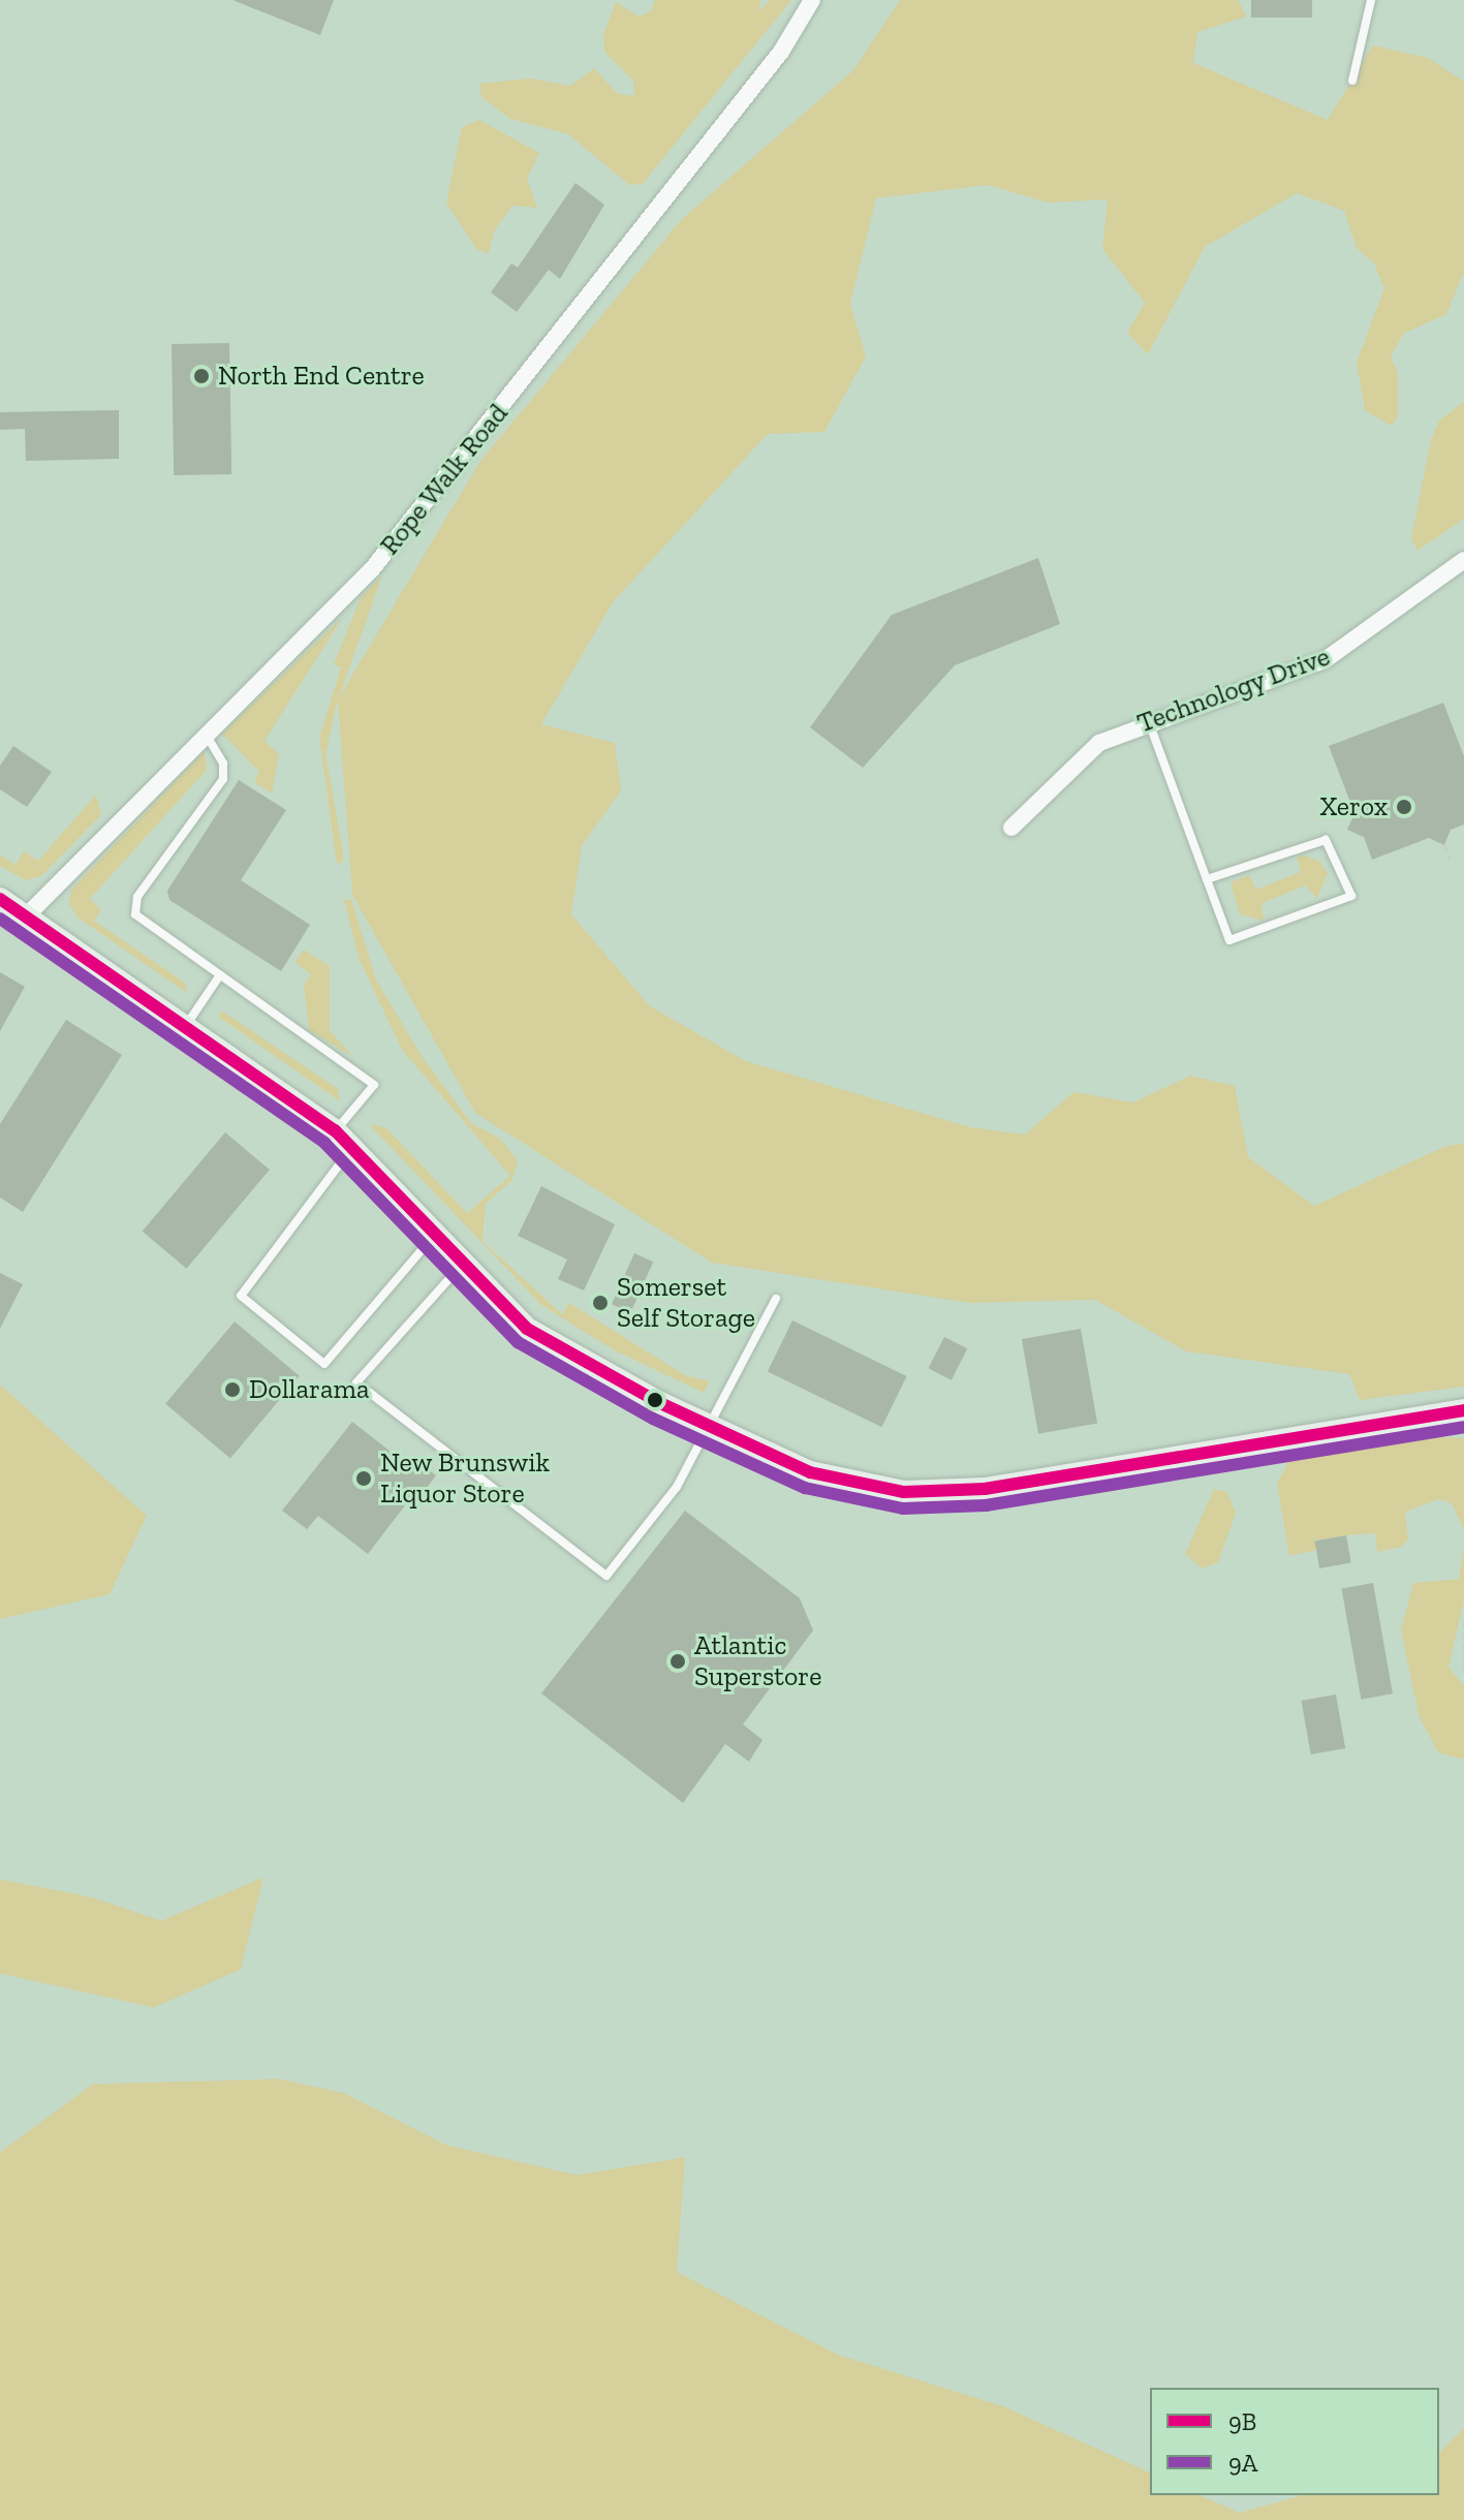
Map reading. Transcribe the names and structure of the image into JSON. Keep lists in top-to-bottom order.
{
  "streets": {
    "street": ["Rope Walk Road", "Technology Drive"]
  },
  "places": [
    "North End Centre",
    "Xerox",
    "Somerset Self Storage",
    "Dollarama",
    "New Brunswik Liquor Store",
    "Atlantic Superstore"
  ],
  "lines": ["transit line 9B", "transit line 9A"],
  "legend": ["9B", "9A"]
}
